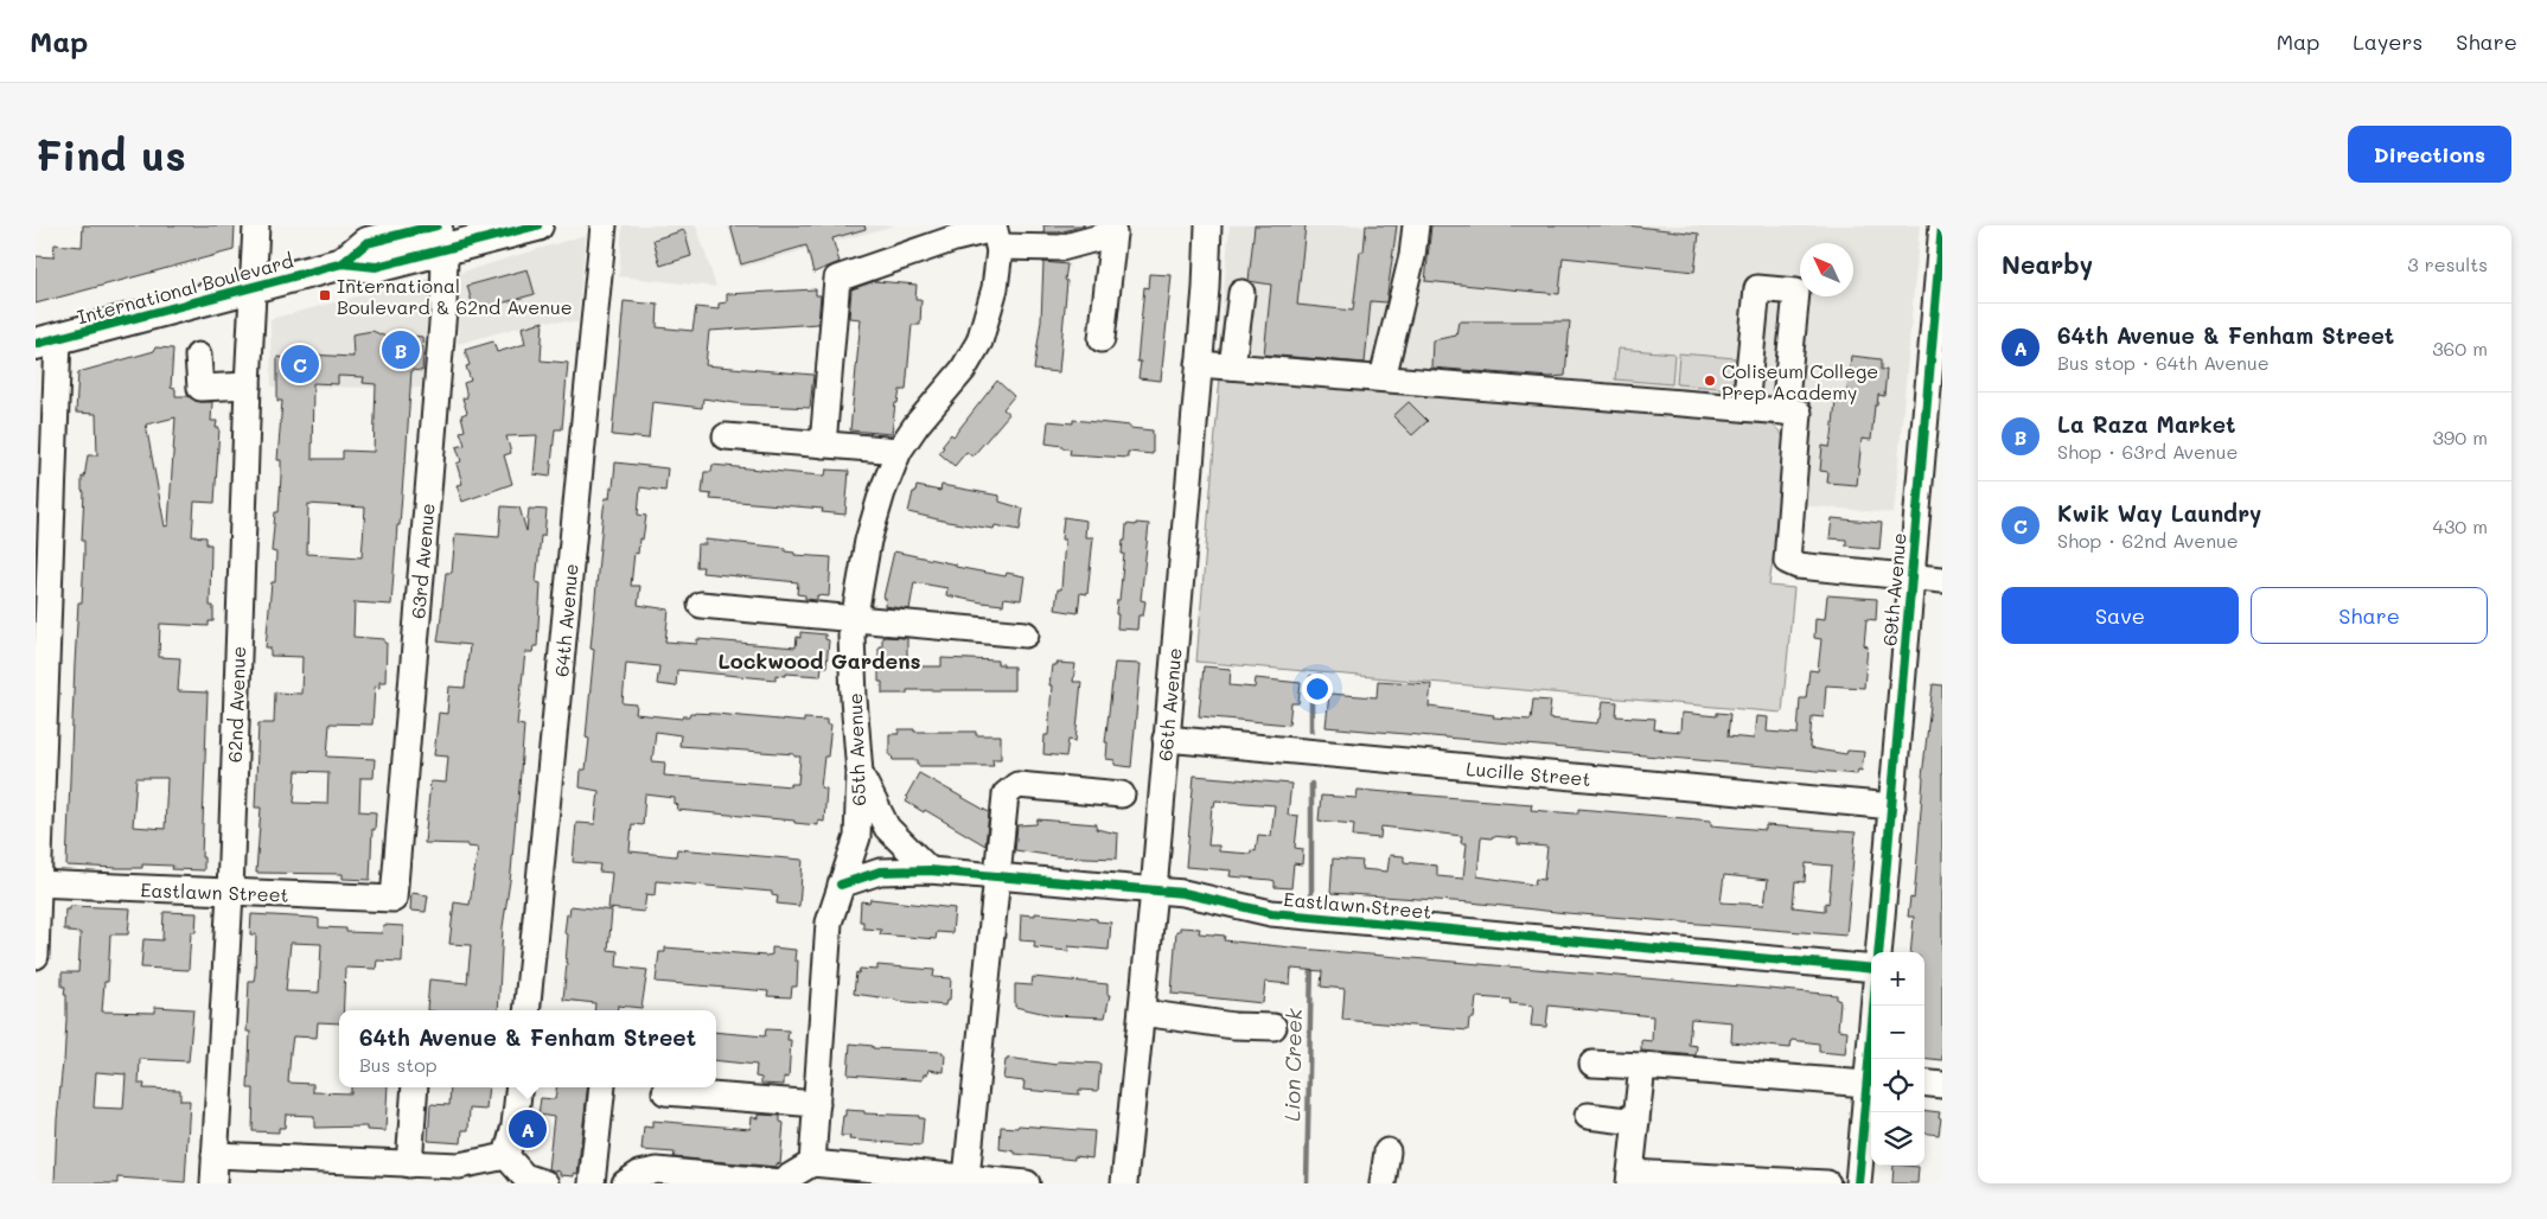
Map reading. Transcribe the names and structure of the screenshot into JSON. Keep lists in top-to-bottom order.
{
  "streets": {
    "main road": ["International Boulevard"],
    "street": [
      "63rd Avenue",
      "69th Avenue",
      "64th Avenue",
      "62nd Avenue",
      "66th Avenue",
      "65th Avenue",
      "Lucille Street",
      "Eastlawn Street"
    ]
  },
  "crossings": [
    ["International Boulevard", "63rd Avenue"],
    ["International Boulevard", "62nd Avenue"],
    ["63rd Avenue", "Eastlawn Street"],
    ["69th Avenue", "Lucille Street"],
    ["62nd Avenue", "Eastlawn Street"],
    ["66th Avenue", "Lucille Street"],
    ["66th Avenue", "Eastlawn Street"],
    ["65th Avenue", "Eastlawn Street"]
  ],
  "districts": ["Lockwood Gardens"],
  "water": ["Lion Creek"],
  "places": {
    "transit": ["International Boulevard & 62nd Avenue"],
    "other": ["Coliseum College Prep Academy"]
  },
  "north": "top left",
  "page": {
    "header": "Map",
    "nav": ["Map", "Layers", "Share"],
    "buttons": [
      "Directions",
      ["Save", "Share"]
    ],
    "title": "Find us",
    "heading": ["Nearby", "3 results"],
    "list": [
      {
        "mark": "A",
        "name": "64th Avenue & Fenham Street",
        "note": "Bus stop · 64th Avenue",
        "value": "360 m"
      },
      {
        "mark": "B",
        "name": "La Raza Market",
        "note": "Shop · 63rd Avenue",
        "value": "390 m"
      },
      {
        "mark": "C",
        "name": "Kwik Way Laundry",
        "note": "Shop · 62nd Avenue",
        "value": "430 m"
      }
    ],
    "pins": ["B", "C", "A"],
    "map_buttons": ["+", "−"],
    "popup": ["64th Avenue & Fenham Street", "Bus stop"]
  }
}
